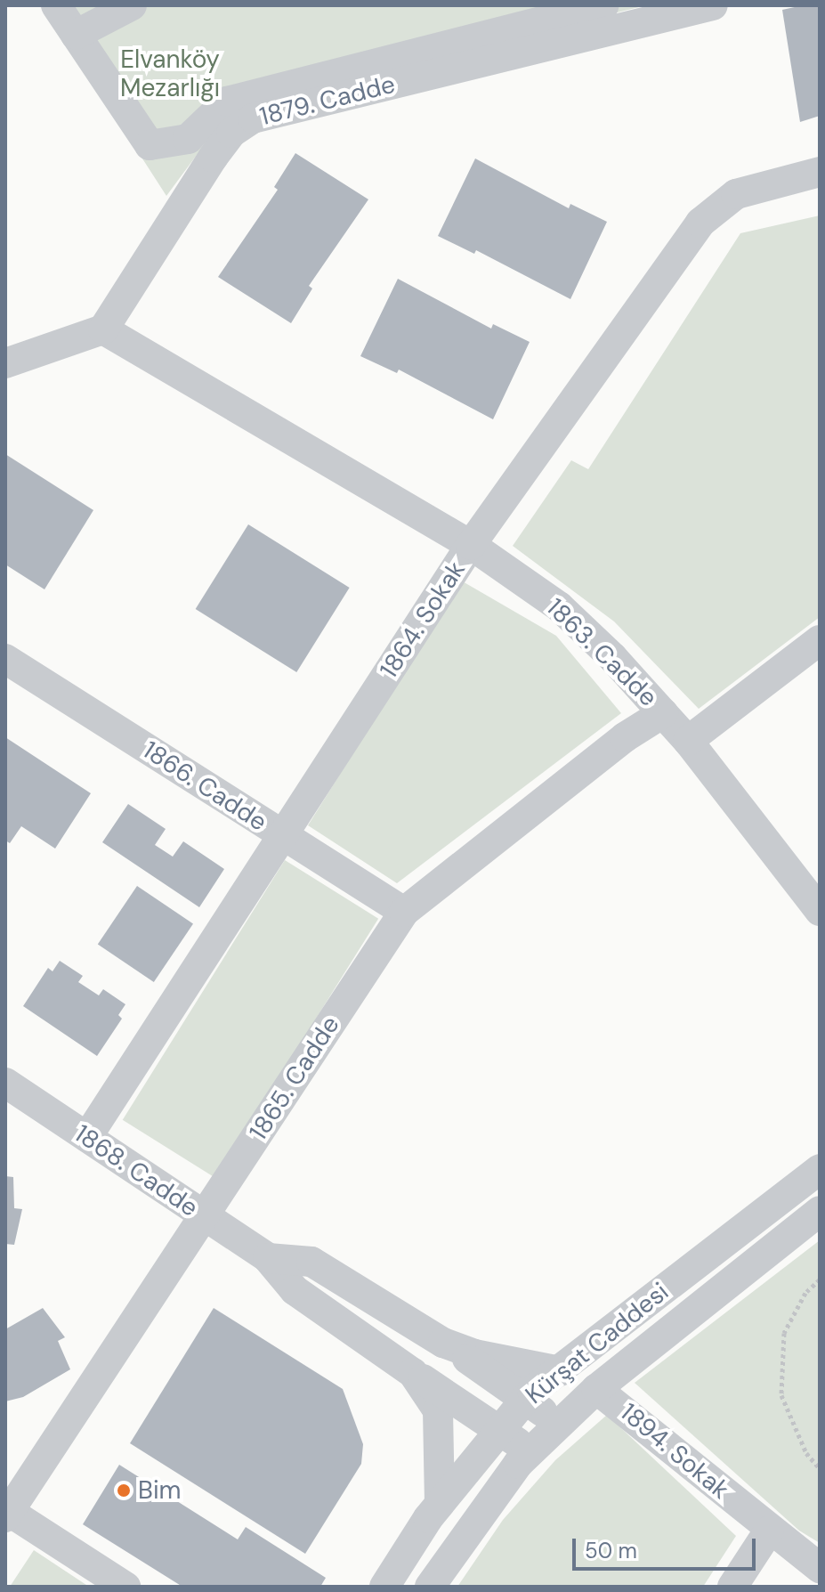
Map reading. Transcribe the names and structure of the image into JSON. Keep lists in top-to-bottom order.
{
  "streets": {
    "street": [
      "1879. Cadde",
      "1864. Sokak",
      "1863. Cadde",
      "1866. Cadde",
      "1865. Cadde",
      "1868. Cadde",
      "Kürşat Caddesi",
      "1894. Sokak"
    ]
  },
  "crossings": [
    ["1879. Cadde", "1863. Cadde"],
    ["1864. Sokak", "1863. Cadde"],
    ["1864. Sokak", "1866. Cadde"],
    ["1864. Sokak", "1868. Cadde"],
    ["1863. Cadde", "1865. Cadde"],
    ["1866. Cadde", "1865. Cadde"],
    ["1865. Cadde", "1868. Cadde"],
    ["1868. Cadde", "Kürşat Caddesi"],
    ["Kürşat Caddesi", "1894. Sokak"]
  ],
  "parks": ["Elvanköy Mezarlığı"],
  "places": ["Bim"],
  "scale_bar": "50 m"
}
